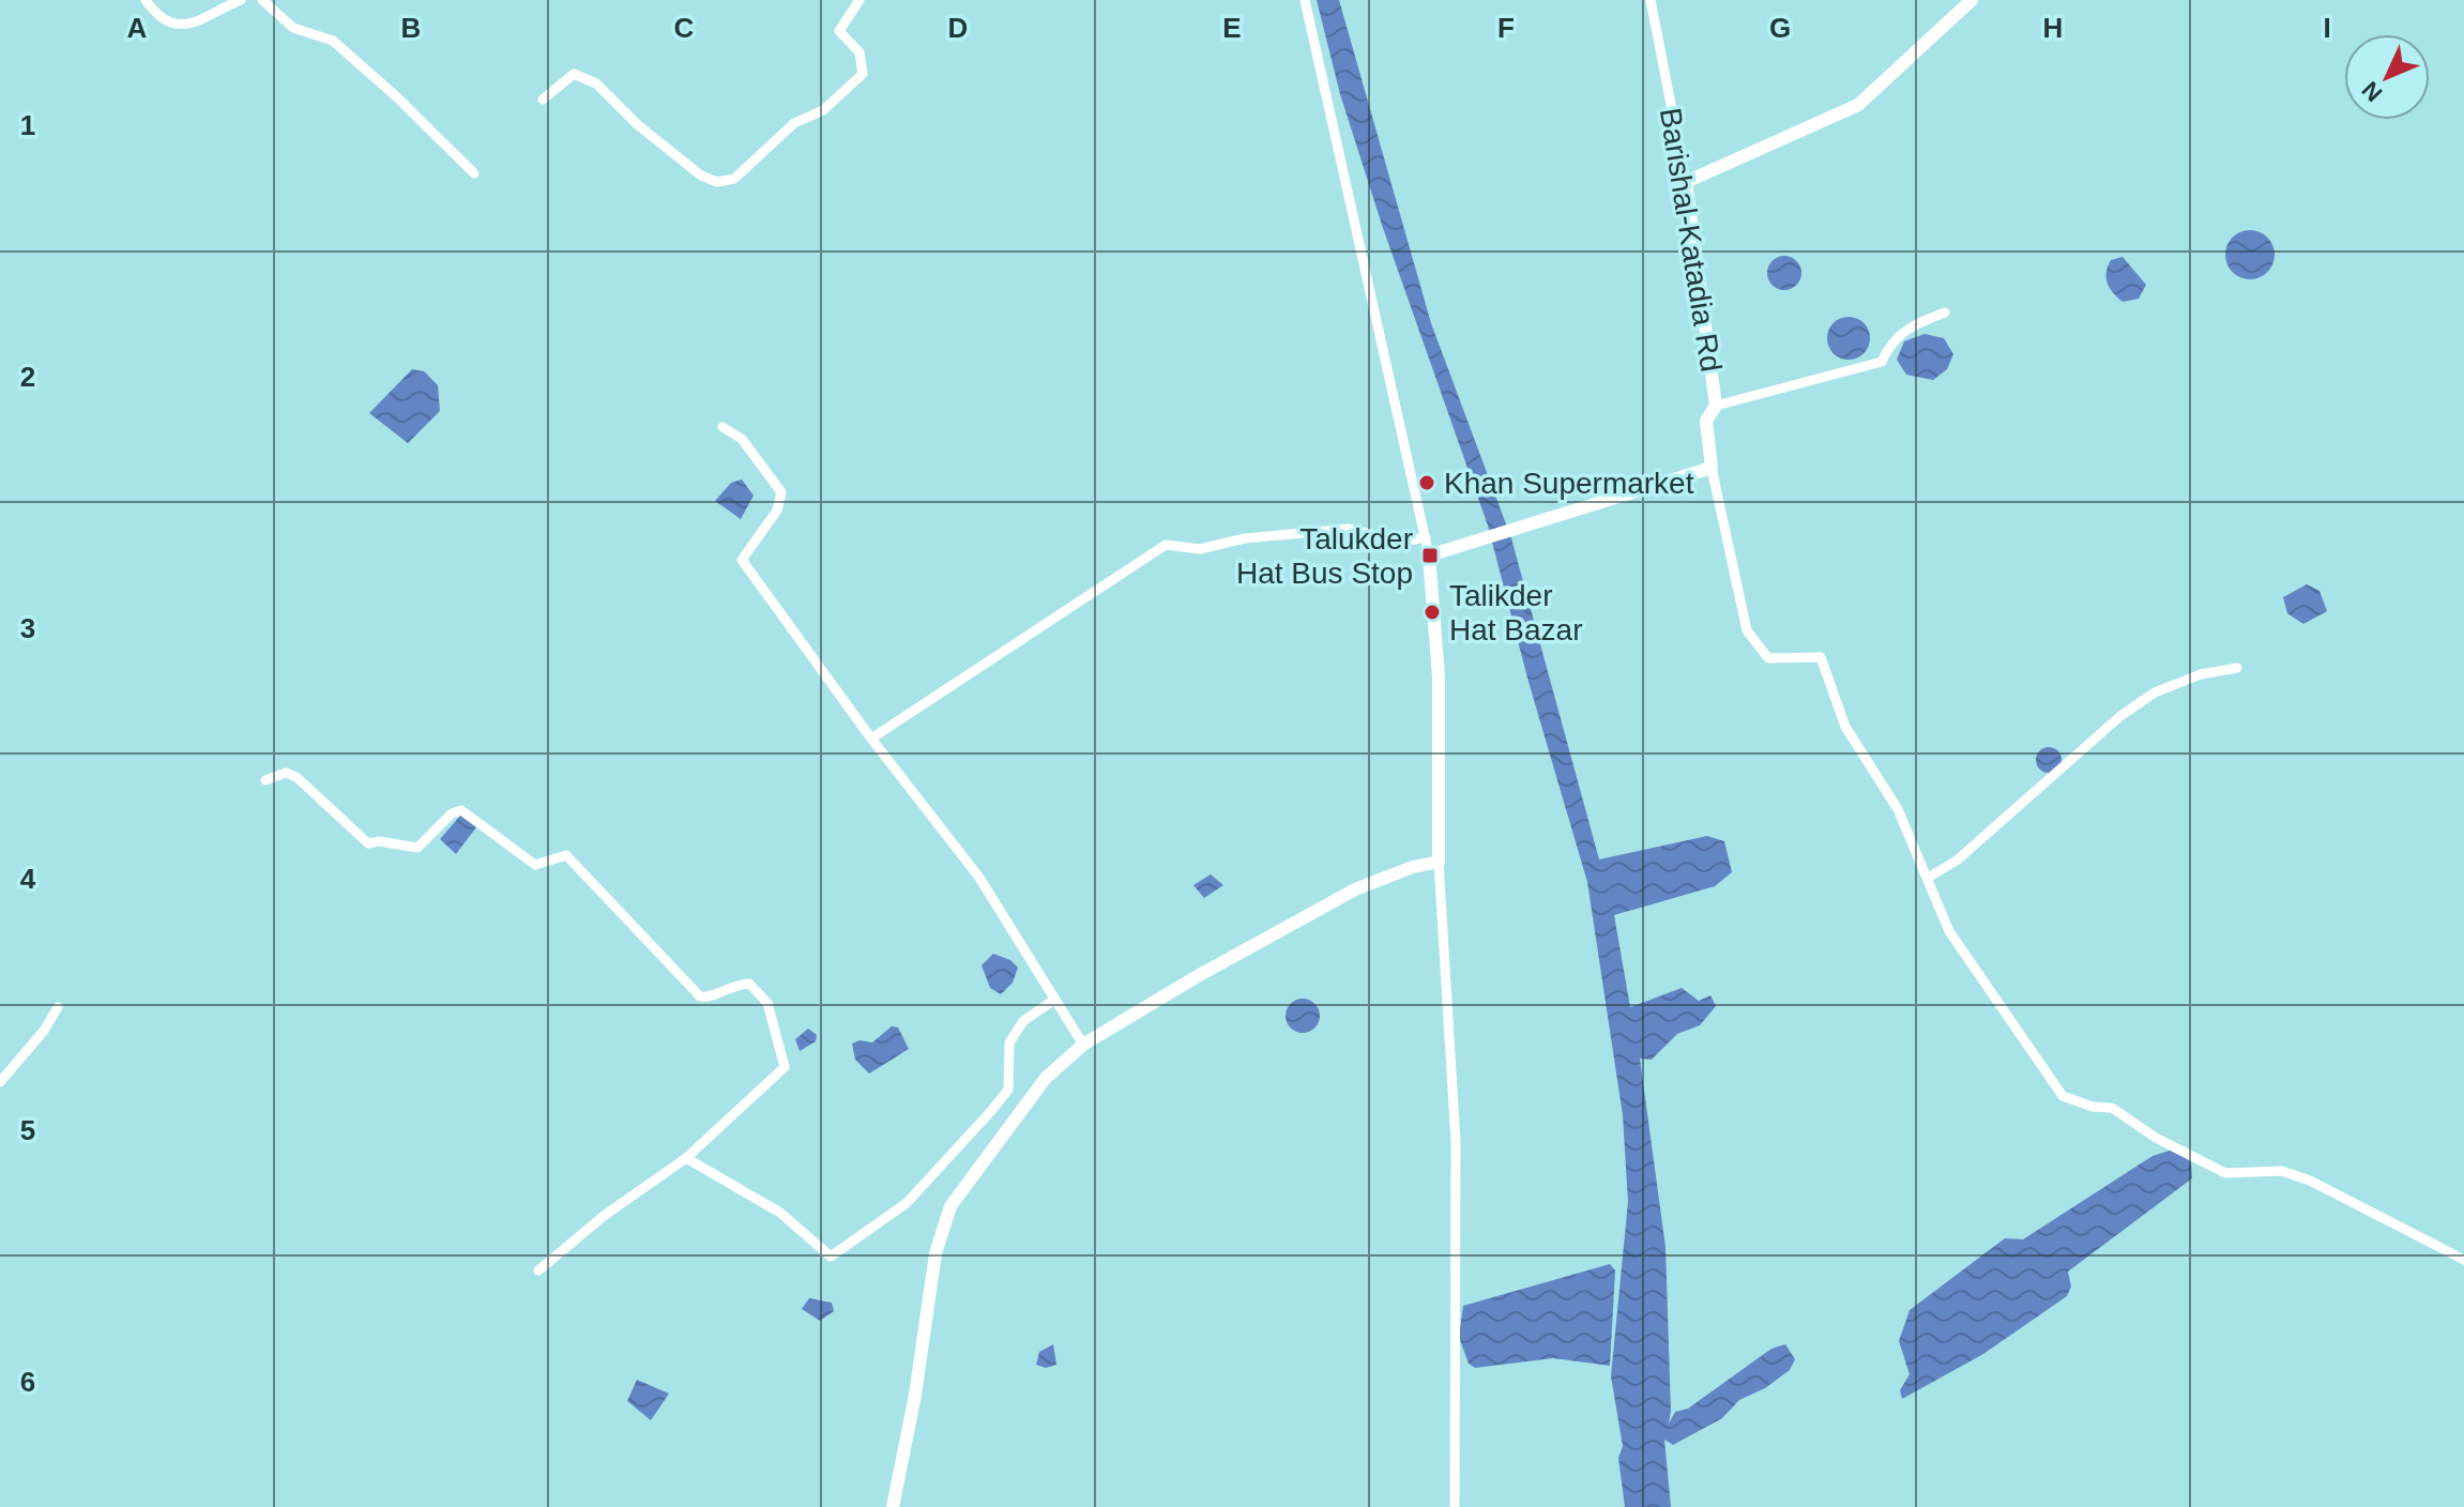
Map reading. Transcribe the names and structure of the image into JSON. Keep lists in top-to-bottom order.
{
  "streets": {
    "main road": ["Barishal-Katadia Rd"]
  },
  "places": {
    "other": ["Khan Supermarket", "Talikder Hat Bazar"],
    "transit": ["Talukder Hat Bus Stop"]
  },
  "north": "bottom left",
  "grid": {
    "columns": [
      "A",
      "B",
      "C",
      "D",
      "E",
      "F",
      "G",
      "H",
      "I"
    ],
    "rows": [
      "1",
      "2",
      "3",
      "4",
      "5",
      "6"
    ]
  }
}
